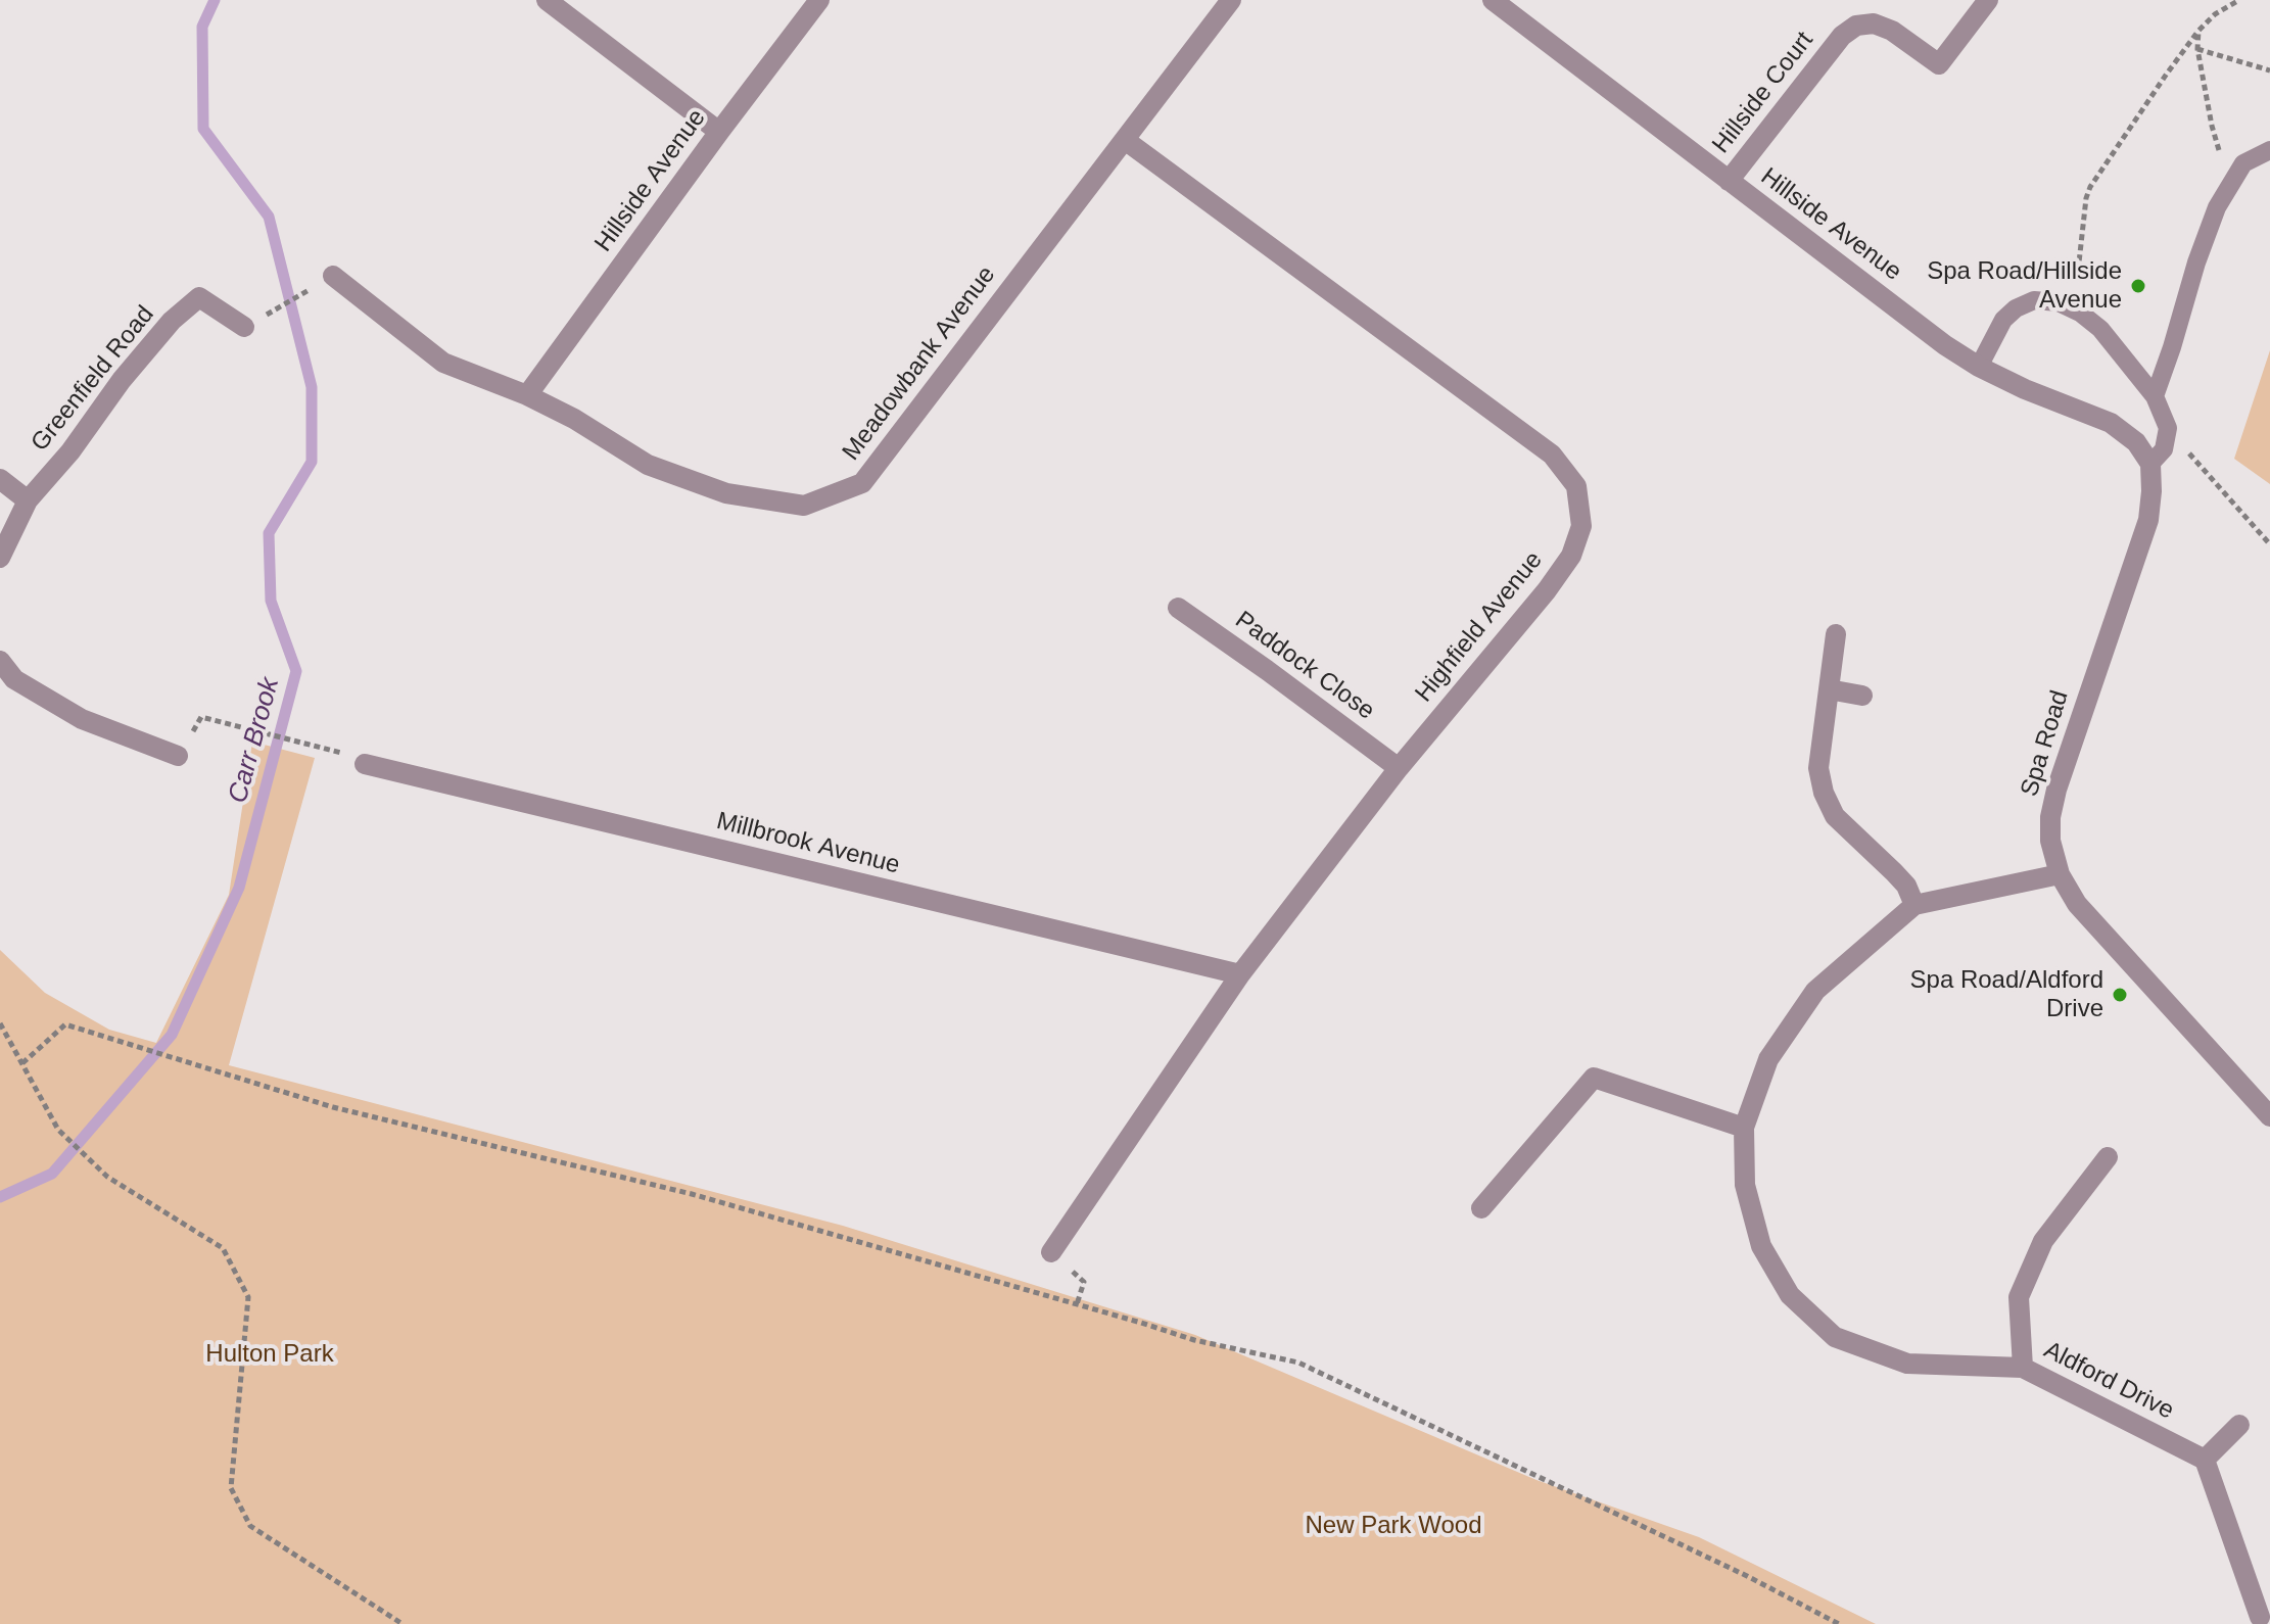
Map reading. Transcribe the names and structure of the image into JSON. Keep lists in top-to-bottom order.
{
  "streets": {
    "street": [
      "Hillside Court",
      "Hillside Avenue",
      "Meadowbank Avenue",
      "Greenfield Road",
      "Highfield Avenue",
      "Paddock Close",
      "Spa Road",
      "Millbrook Avenue",
      "Aldford Drive"
    ]
  },
  "crossings": [
    ["Hillside Court", "Hillside Avenue"],
    ["Hillside Avenue", "Meadowbank Avenue"],
    ["Hillside Avenue", "Spa Road"],
    ["Meadowbank Avenue", "Highfield Avenue"],
    ["Highfield Avenue", "Paddock Close"],
    ["Highfield Avenue", "Millbrook Avenue"],
    ["Spa Road", "Aldford Drive"]
  ],
  "water": ["Carr Brook"],
  "parks": ["Hulton Park", "New Park Wood"],
  "places": ["Spa Road/Hillside Avenue", "Spa Road/Aldford Drive"]
}
